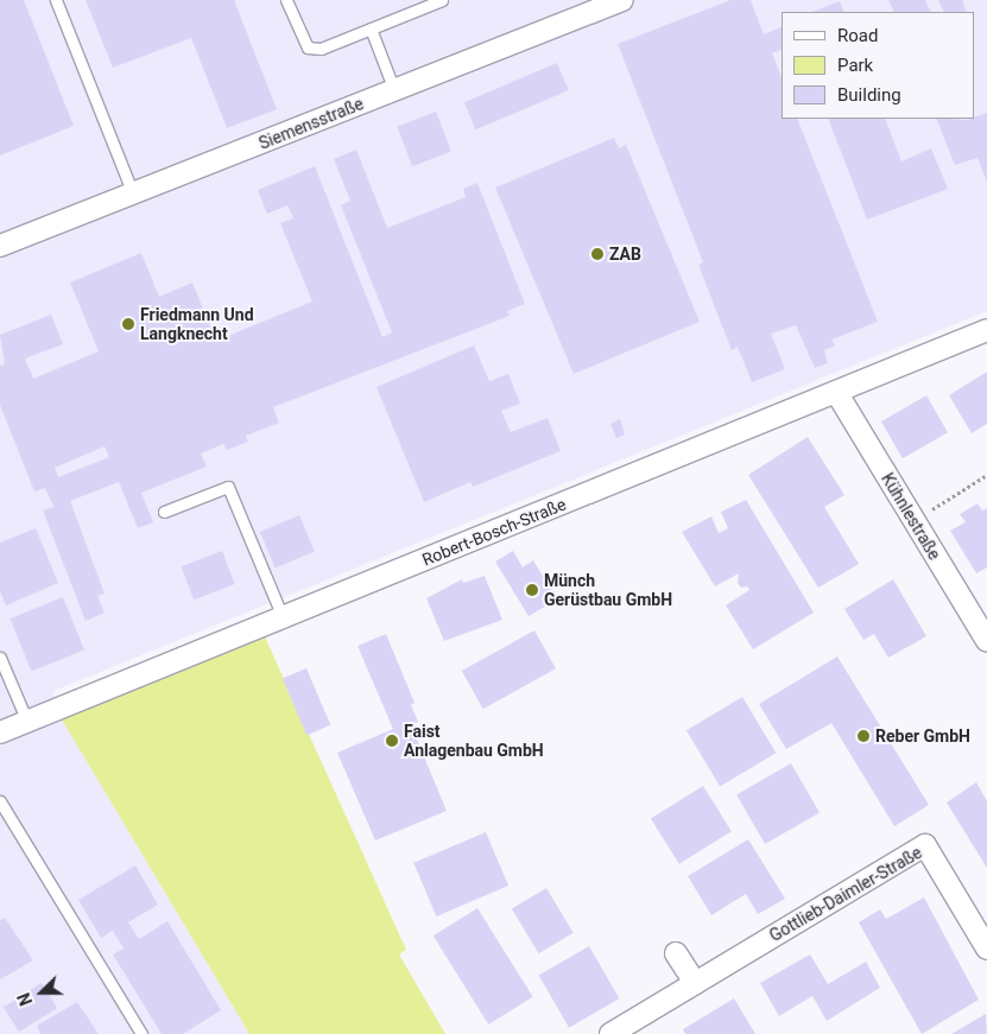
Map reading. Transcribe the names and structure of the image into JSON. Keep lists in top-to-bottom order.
{
  "streets": {
    "street": [
      "Siemensstraße",
      "Kühnlestraße",
      "Robert-Bosch-Straße",
      "Gottlieb-Daimler-Straße"
    ]
  },
  "crossings": [
    ["Kühnlestraße", "Robert-Bosch-Straße"]
  ],
  "places": [
    "ZAB",
    "Friedmann Und Langknecht",
    "Münch Gerüstbau GmbH",
    "Reber GmbH",
    "Faist Anlagenbau GmbH"
  ],
  "legend": ["Road", "Park", "Building"],
  "north": "left"
}
